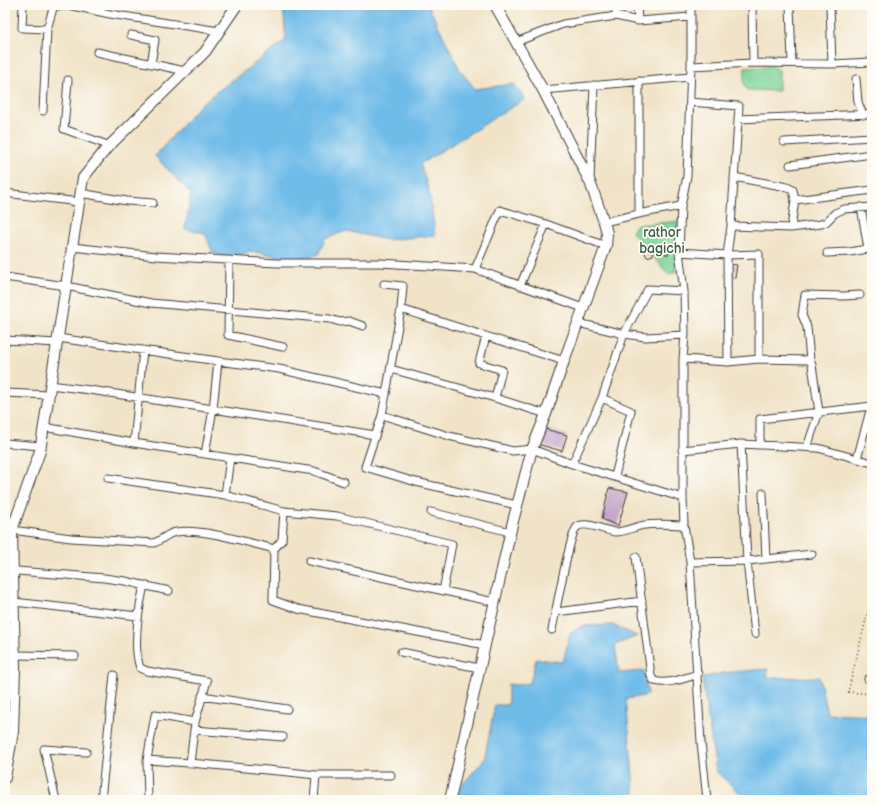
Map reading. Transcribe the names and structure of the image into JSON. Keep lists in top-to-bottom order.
{
  "parks": ["rathor bagichi"]
}
